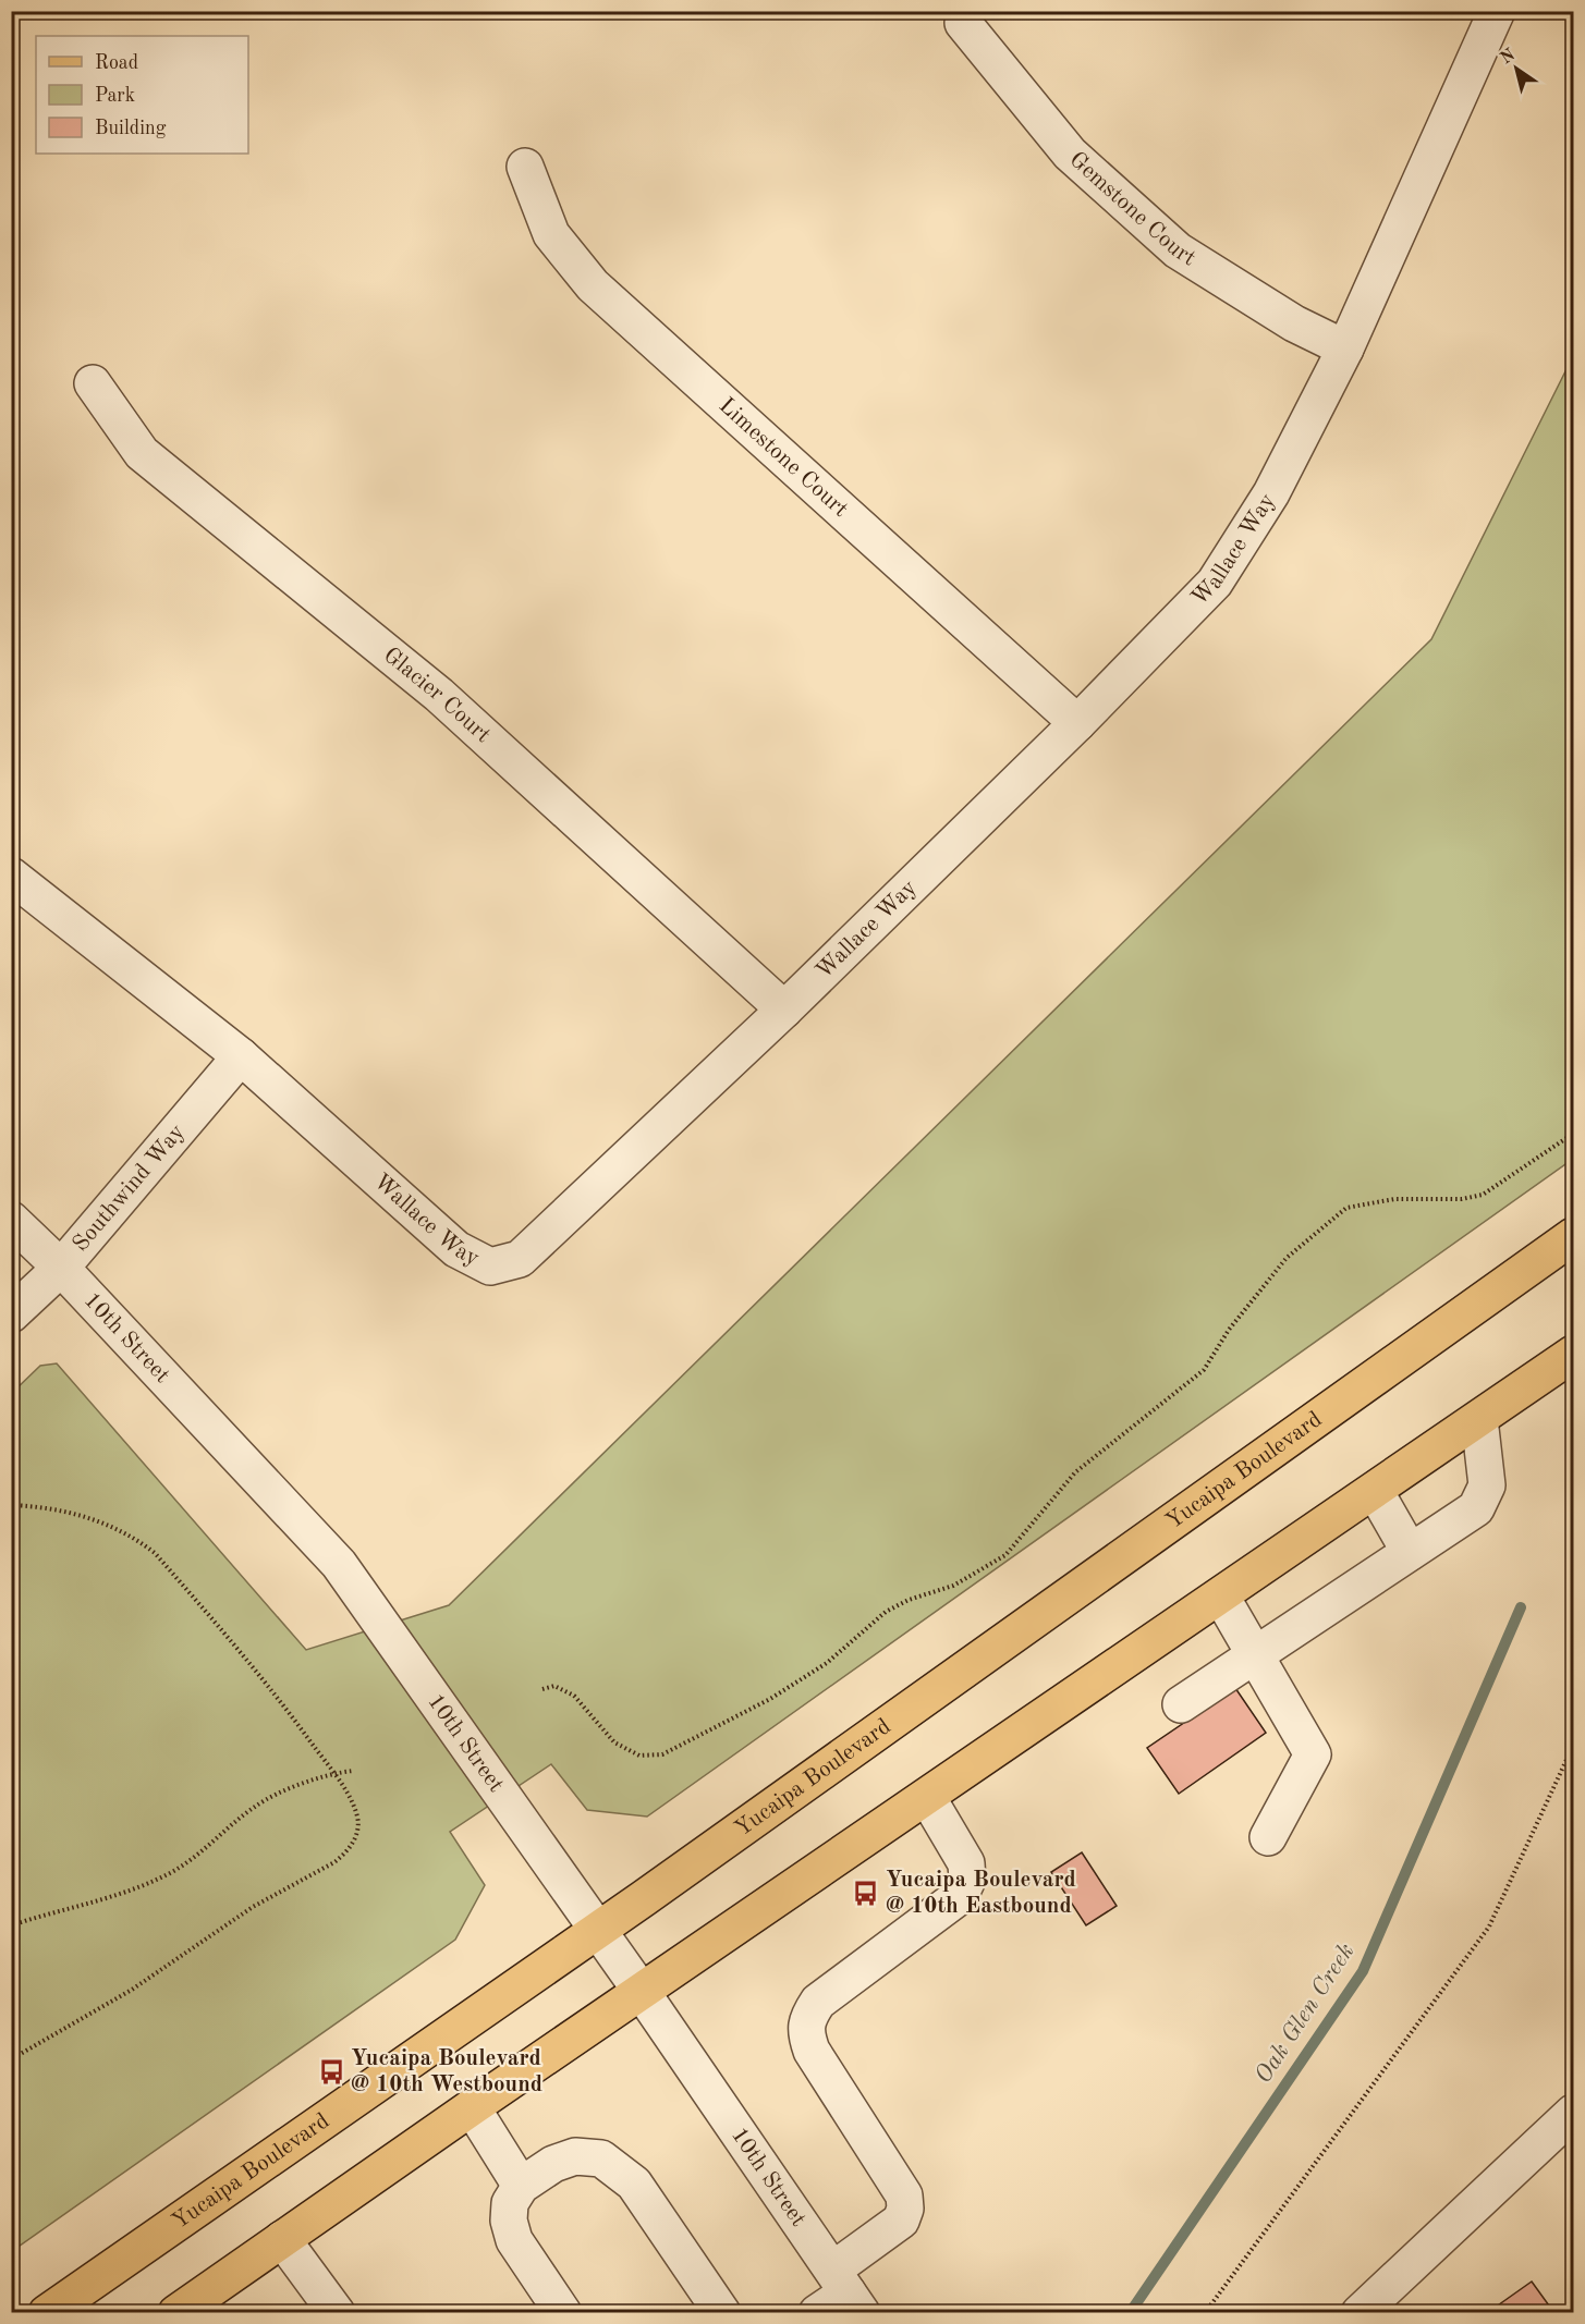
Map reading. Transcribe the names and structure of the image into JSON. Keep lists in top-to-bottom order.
{
  "streets": {
    "main road": ["Yucaipa Boulevard"],
    "street": [
      "Gemstone Court",
      "Limestone Court",
      "Wallace Way",
      "Glacier Court",
      "Southwind Way",
      "10th Street"
    ]
  },
  "crossings": [
    ["Gemstone Court", "Wallace Way"],
    ["Limestone Court", "Wallace Way"],
    ["Wallace Way", "Glacier Court"],
    ["Wallace Way", "Southwind Way"],
    ["Southwind Way", "10th Street"],
    ["10th Street", "Yucaipa Boulevard"]
  ],
  "water": ["Oak Glen Creek"],
  "places": {
    "bus stop": ["Yucaipa Boulevard @ 10th Eastbound", "Yucaipa Boulevard @ 10th Westbound"]
  },
  "legend": ["Road", "Park", "Building"],
  "north": "top left"
}
